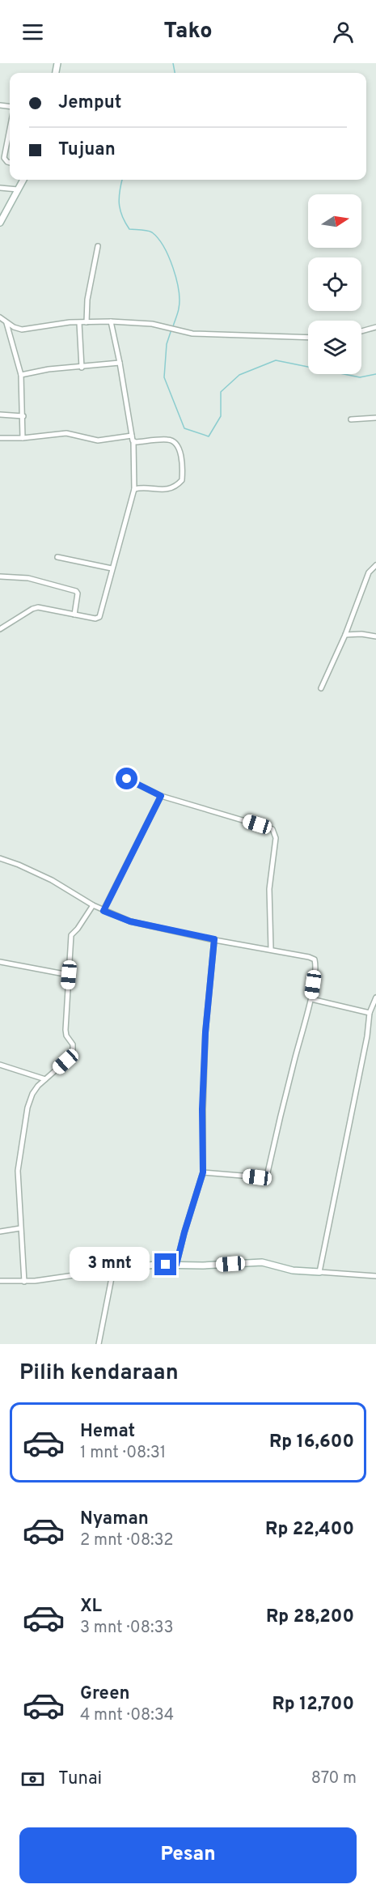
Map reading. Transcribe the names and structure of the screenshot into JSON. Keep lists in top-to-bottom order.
{
  "north": "right",
  "page": {
    "header": "Tako",
    "banner": ["Jemput", "Tujuan"],
    "bubble": "3 mnt",
    "heading": "Pilih kendaraan",
    "list": [
      {
        "name": "Hemat",
        "note": "1 mnt · 08:31",
        "value": "Rp 16,600"
      },
      {
        "name": "Nyaman",
        "note": "2 mnt · 08:32",
        "value": "Rp 22,400"
      },
      {
        "name": "XL",
        "note": "3 mnt · 08:33",
        "value": "Rp 28,200"
      },
      {
        "name": "Green",
        "note": "4 mnt · 08:34",
        "value": "Rp 12,700"
      }
    ],
    "pay": ["Tunai", "870 m"],
    "buttons": "Pesan"
  }
}
